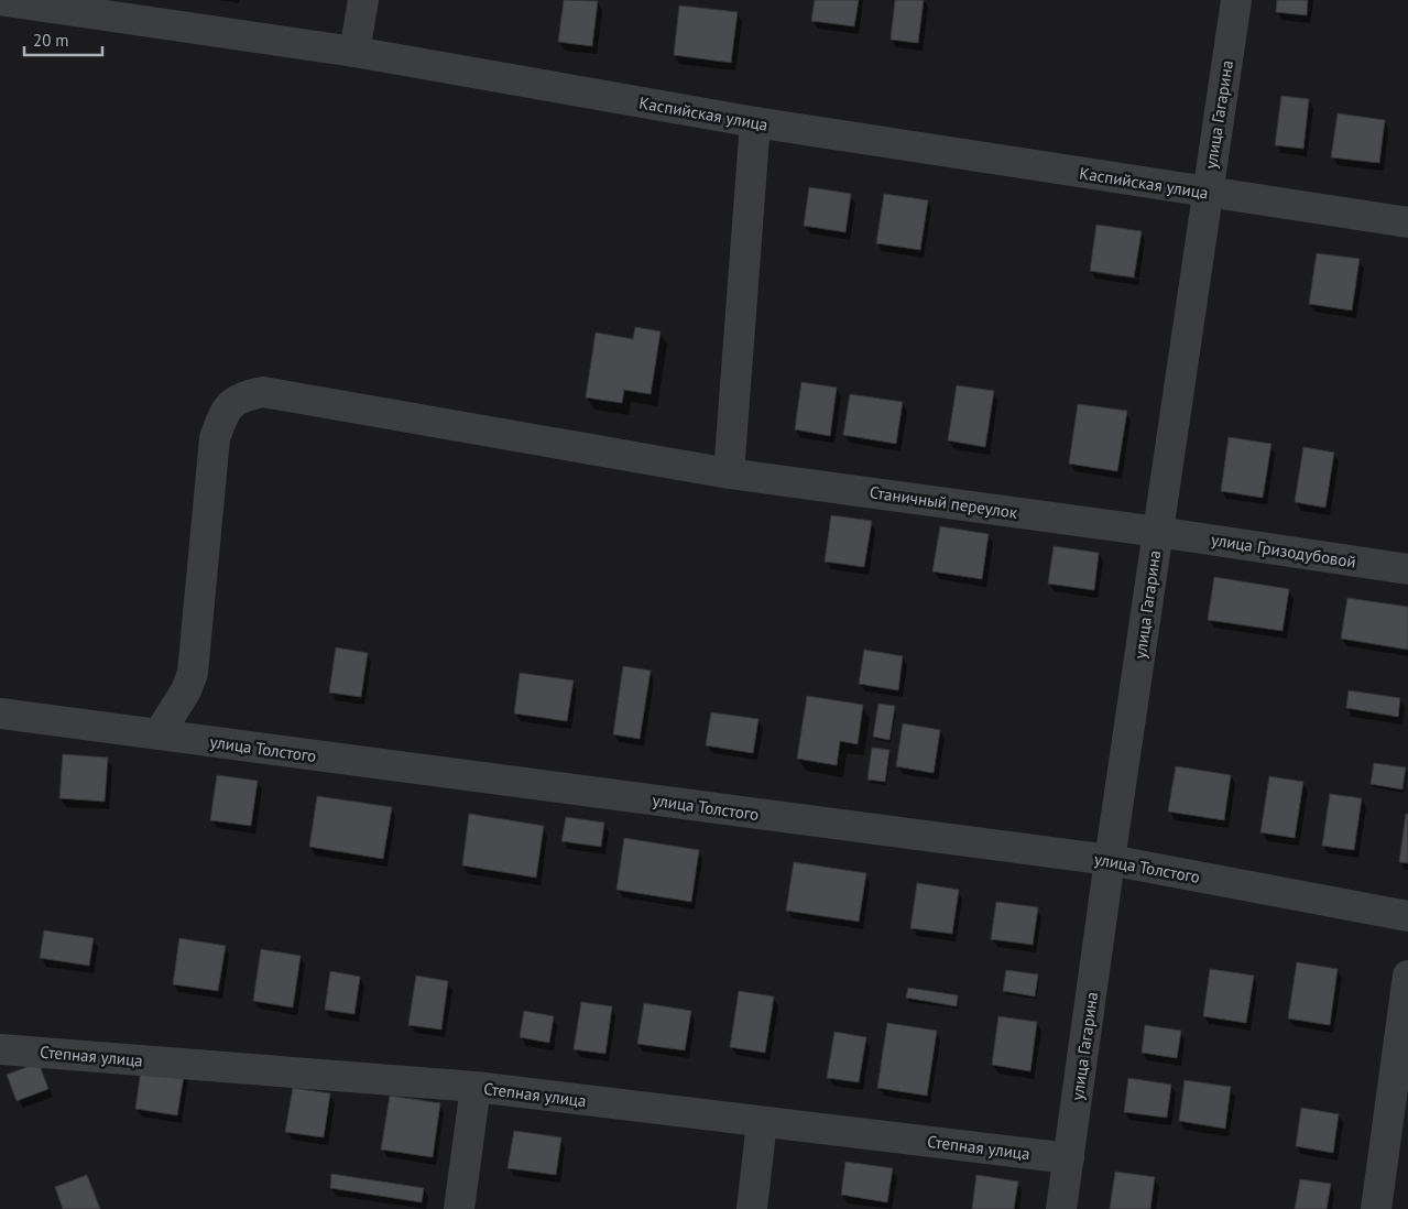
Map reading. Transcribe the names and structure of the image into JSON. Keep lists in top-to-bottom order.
{
  "streets": {
    "street": [
      "Каспийская улица",
      "улица Гагарина",
      "Станичный переулок",
      "улица Гризодубовой",
      "улица Толстого",
      "Степная улица"
    ]
  },
  "crossings": [
    ["Каспийская улица", "улица Гагарина"],
    ["улица Гагарина", "Станичный переулок"],
    ["улица Гагарина", "улица Гризодубовой"],
    ["улица Гагарина", "улица Толстого"],
    ["улица Гагарина", "Степная улица"],
    ["Станичный переулок", "улица Гризодубовой"],
    ["Станичный переулок", "улица Толстого"]
  ],
  "scale_bar": "20 m"
}
